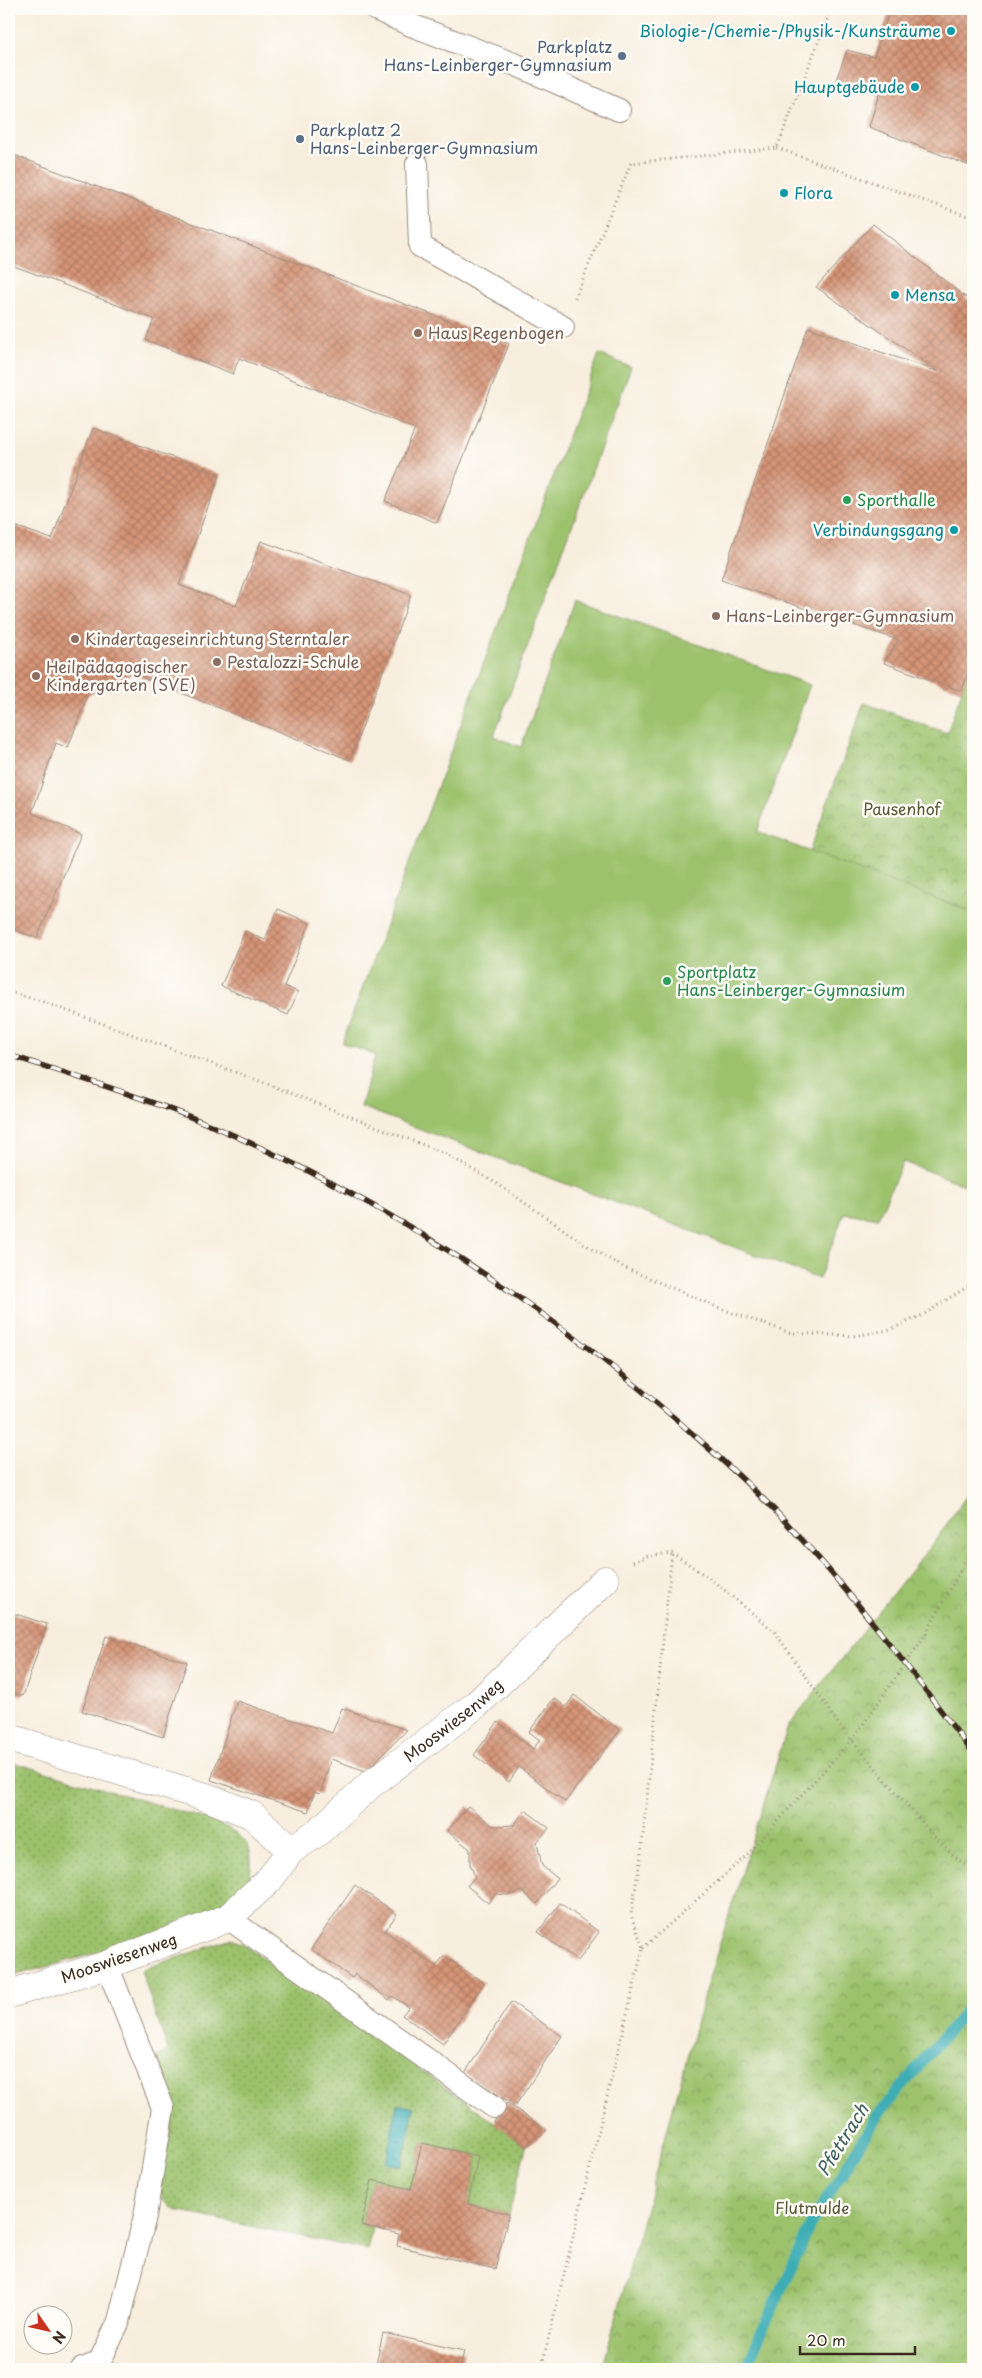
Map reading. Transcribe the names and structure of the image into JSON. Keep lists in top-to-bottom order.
{
  "streets": {
    "street": ["Mooswiesenweg"]
  },
  "water": ["Pfettrach"],
  "parks": ["Pausenhof", "Flutmulde"],
  "places": [
    "Biologie-/Chemie-/Physik-/Kunsträume",
    "Parkplatz Hans-Leinberger-Gymnasium",
    "Hauptgebäude",
    "Parkplatz 2 Hans-Leinberger-Gymnasium",
    "Flora",
    "Mensa",
    "Haus Regenbogen",
    "Sporthalle",
    "Verbindungsgang",
    "Hans-Leinberger-Gymnasium",
    "Kindertageseinrichtung Sterntaler",
    "Pestalozzi-Schule",
    "Heilpädagogischer Kindergarten (SVE)",
    "Sportplatz Hans-Leinberger-Gymnasium"
  ],
  "scale_bar": "20 m",
  "north": "bottom right"
}
